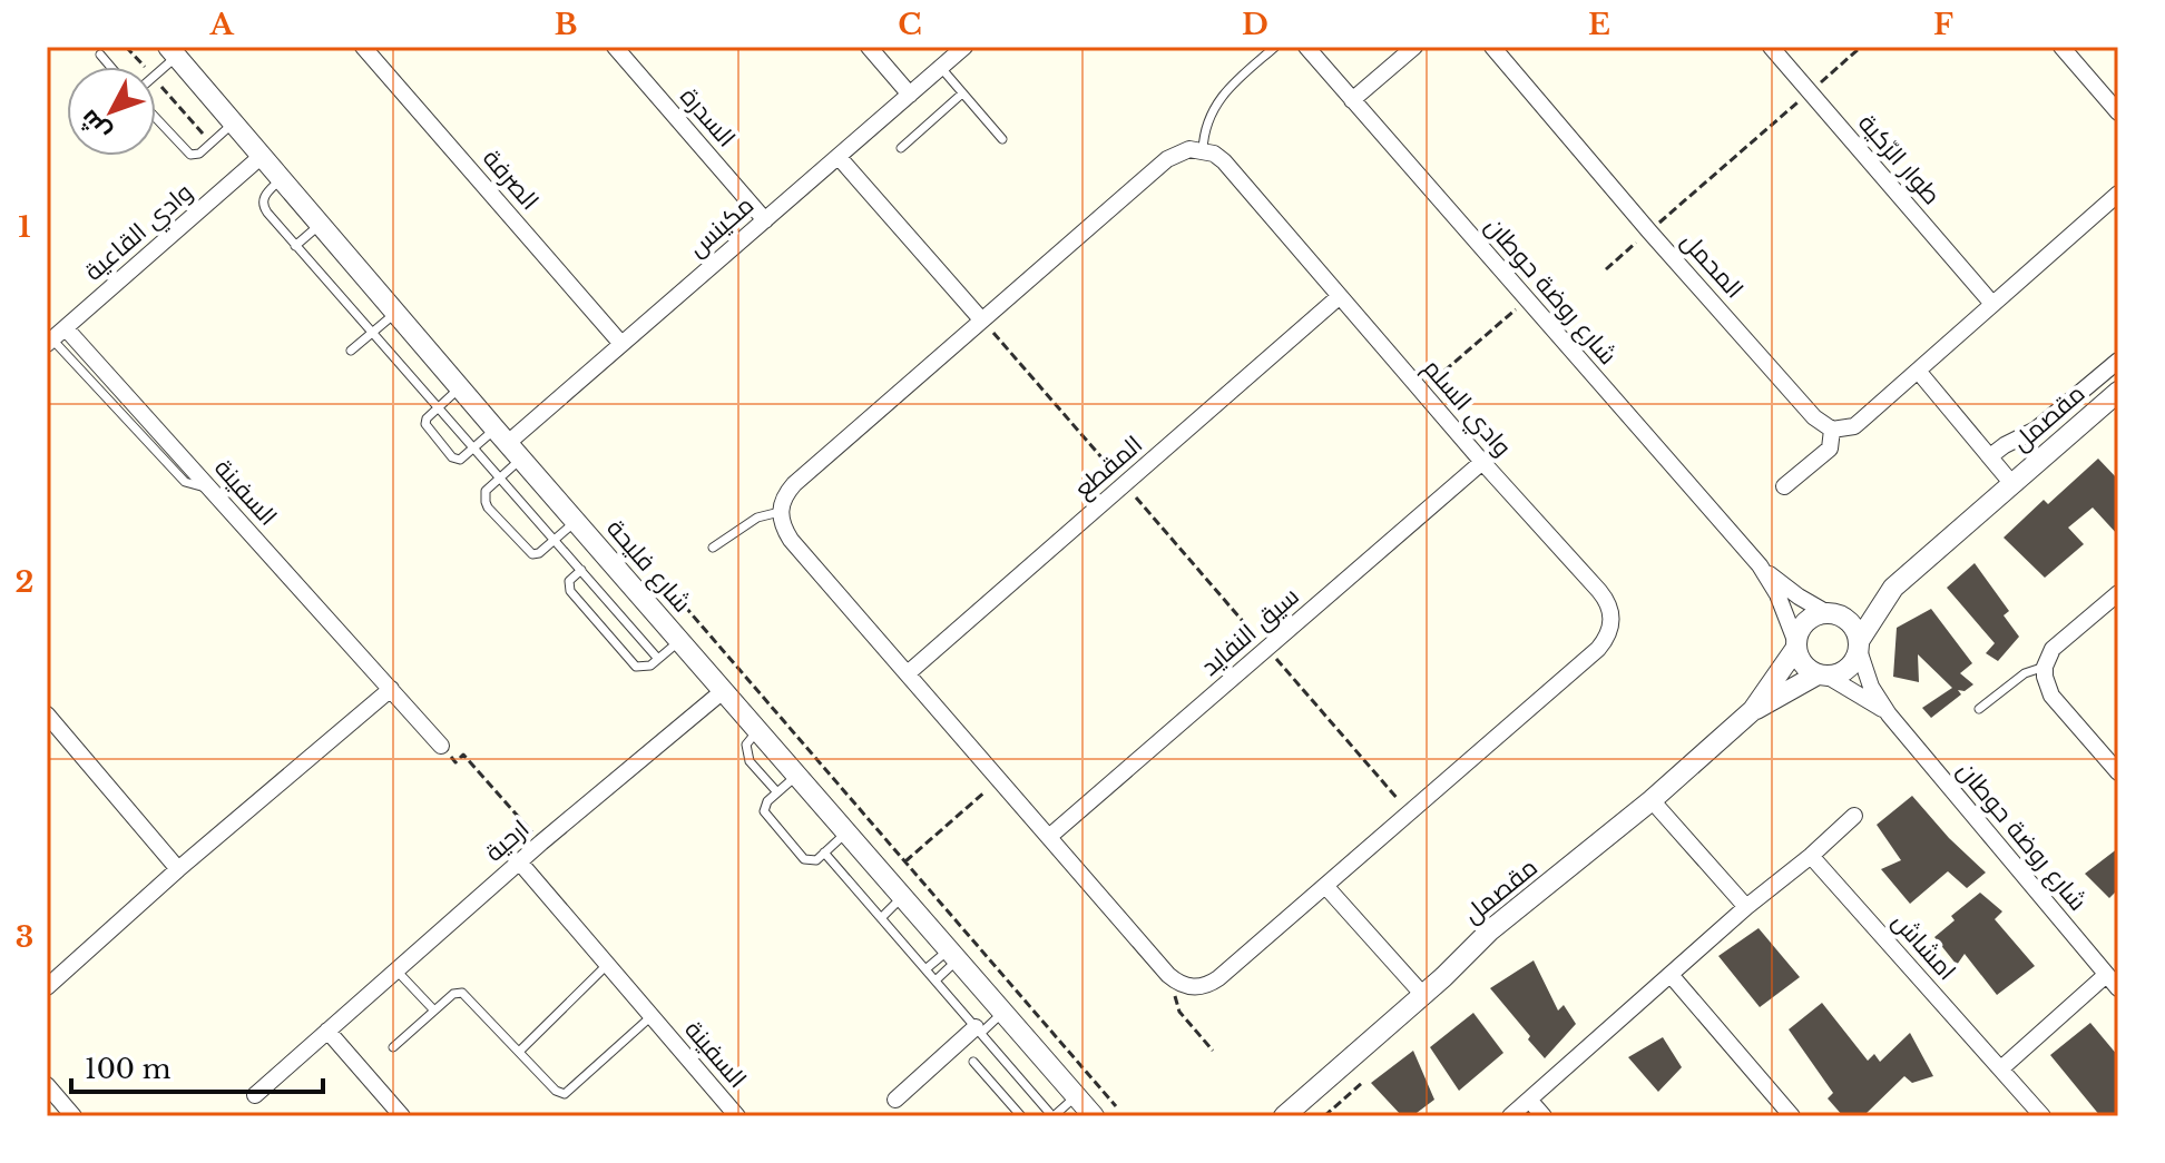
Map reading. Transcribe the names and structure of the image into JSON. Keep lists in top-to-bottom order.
{
  "streets": {
    "street": [
      "السدرة",
      "طوار الرّكية",
      "الصرفة",
      "مكينس",
      "وادي القاعية",
      "المحمل",
      "شارع روضة حوطان",
      "وادي السلم",
      "مقصمل",
      "المقطع",
      "السفينة",
      "شارع فليحة",
      "سيق النفايد",
      "ارحية",
      "امشاش"
    ]
  },
  "crossings": [
    ["السدرة", "مكينس"],
    ["الصرفة", "مكينس"],
    ["مكينس", "شارع فليحة"],
    ["وادي القاعية", "السفينة"],
    ["وادي القاعية", "شارع فليحة"],
    ["شارع روضة حوطان", "مقصمل"],
    ["وادي السلم", "المقطع"],
    ["وادي السلم", "سيق النفايد"],
    ["السفينة", "ارحية"],
    ["شارع فليحة", "ارحية"]
  ],
  "scale_bar": "100 m",
  "north": "bottom left",
  "grid": {
    "columns": [
      "A",
      "B",
      "C",
      "D",
      "E",
      "F"
    ],
    "rows": ["1", "2", "3"]
  }
}
